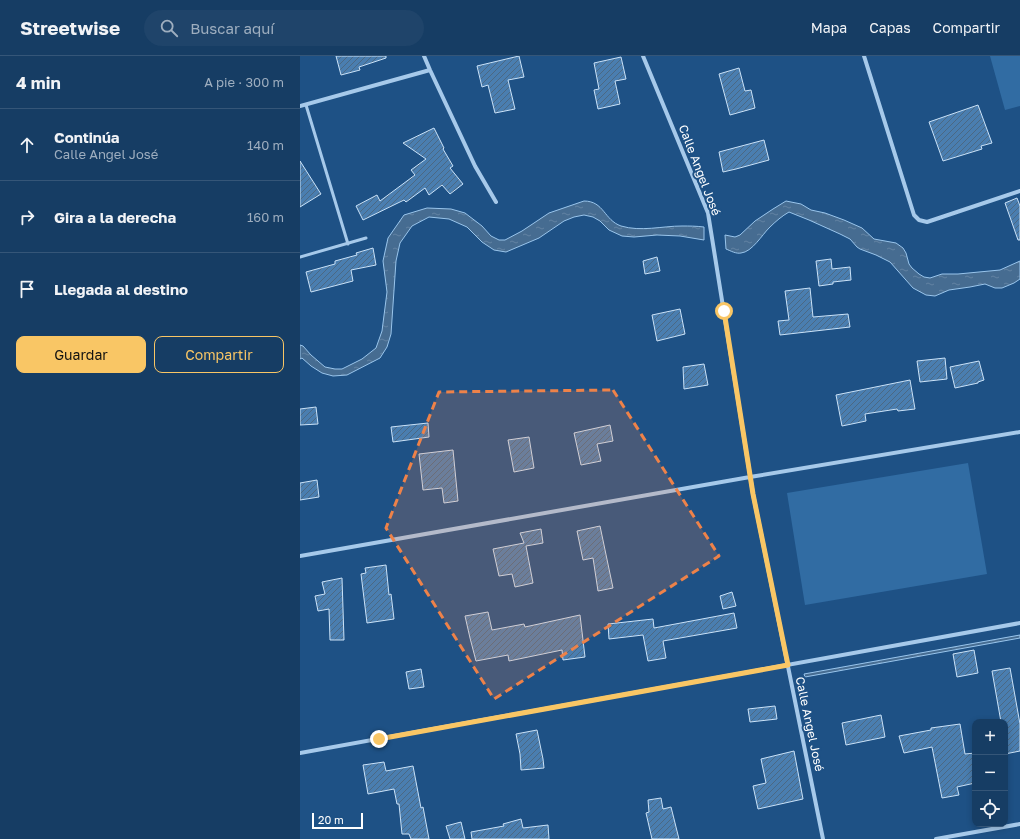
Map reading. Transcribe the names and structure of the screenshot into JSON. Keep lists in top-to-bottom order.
{
  "streets": {
    "street": ["Calle Angel José"]
  },
  "scale_bar": "20 m",
  "page": {
    "header": "Streetwise",
    "search": "Buscar aquí",
    "nav": ["Mapa", "Capas", "Compartir"],
    "heading": ["4 min", "A pie · 300 m"],
    "list": [
      ["Continúa", "Calle Angel José", "140 m"],
      ["Gira a la derecha", "160 m"],
      "Llegada al destino"
    ],
    "buttons": ["Guardar", "Compartir"],
    "map_buttons": ["+", "−"],
    "scale": "20 m"
  }
}
